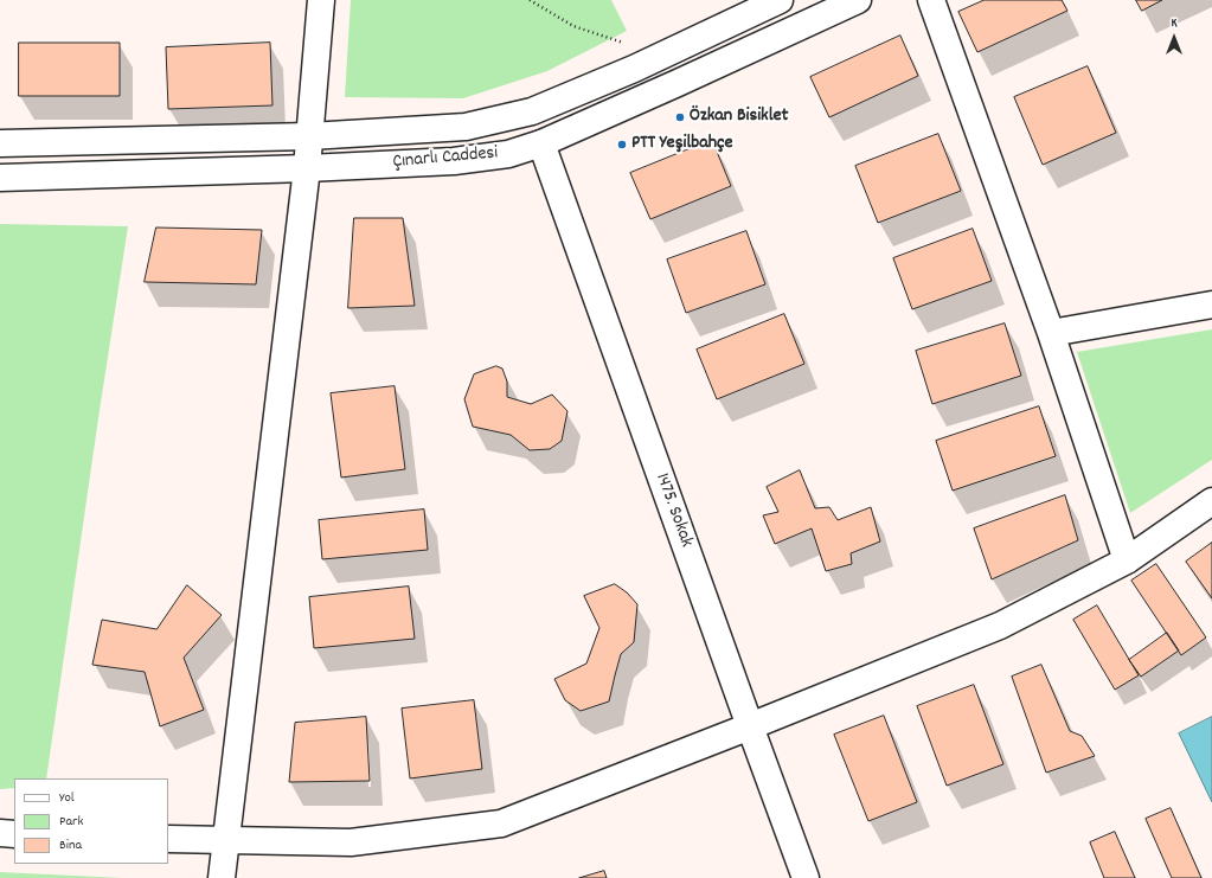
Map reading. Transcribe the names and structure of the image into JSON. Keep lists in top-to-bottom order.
{
  "streets": {
    "street": ["Çınarlı Caddesi", "1475. Sokak"]
  },
  "crossings": [
    ["Çınarlı Caddesi", "1475. Sokak"]
  ],
  "places": ["Özkan Bisiklet", "PTT Yeşilbahçe"],
  "legend": ["Yol", "Park", "Bina"],
  "north": "top"
}
